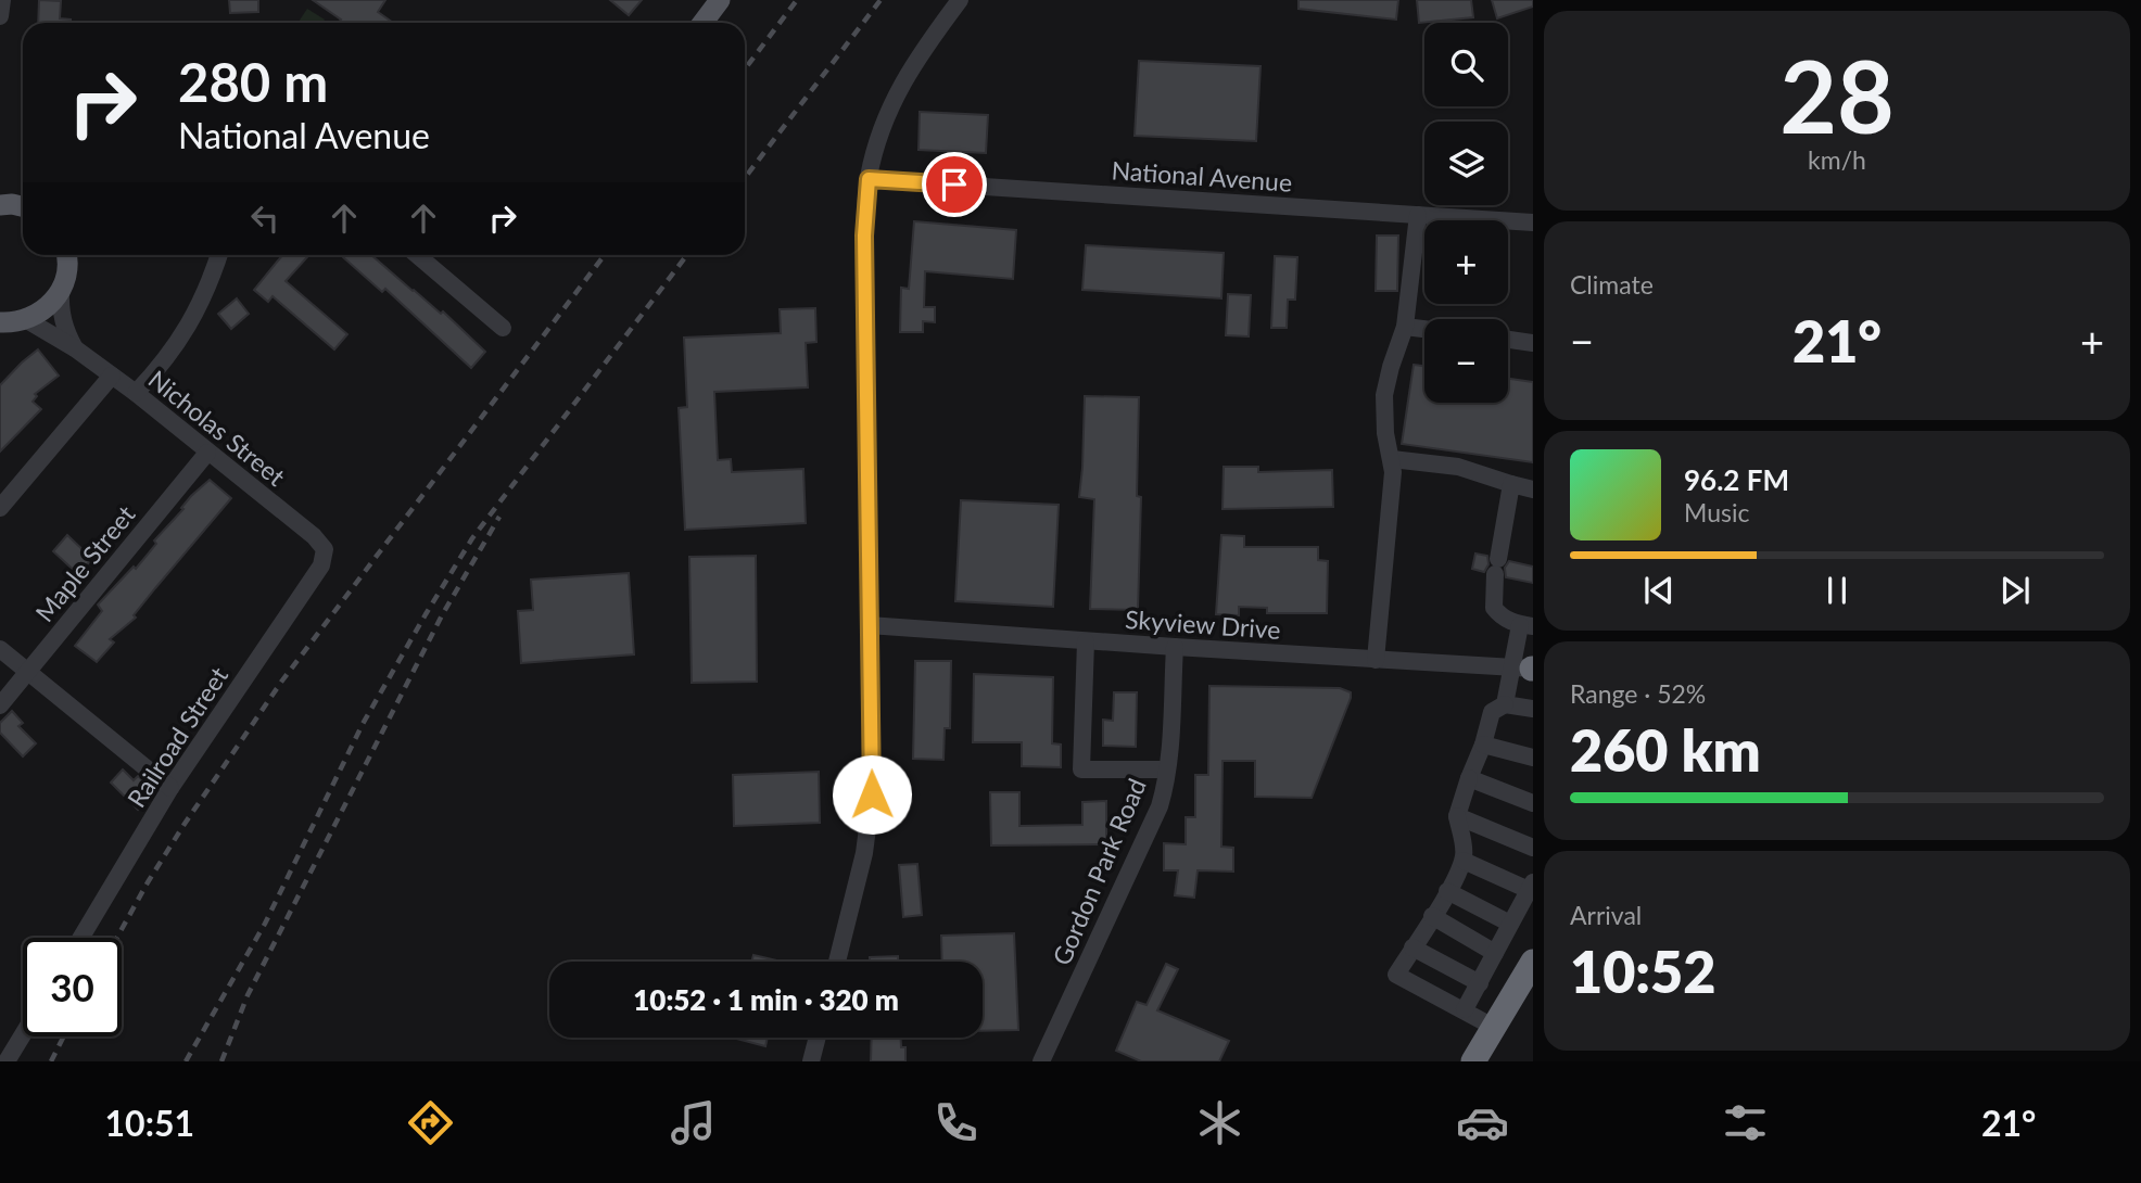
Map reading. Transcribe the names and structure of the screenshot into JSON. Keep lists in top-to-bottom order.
{
  "streets": {
    "street": [
      "National Avenue",
      "Nicholas Street",
      "Maple Street",
      "Skyview Drive",
      "Railroad Street",
      "Gordon Park Road"
    ]
  },
  "crossings": [
    ["Nicholas Street", "Maple Street"],
    ["Nicholas Street", "Railroad Street"],
    ["Skyview Drive", "Gordon Park Road"]
  ],
  "page": {
    "tile": [
      ["28", "km/h"],
      "Climate",
      ["Range · 52%", "260 km"],
      ["Arrival", "10:52"]
    ],
    "map_buttons": ["+", "−"],
    "turn": ["280 m", "National Avenue"],
    "heat": ["−", "21°", "+"],
    "song": ["96.2 FM", "Music"],
    "limit": "30",
    "trip": "10:52 · 1 min · 320 m",
    "tabs": ["10:51", "21°"]
  }
}
